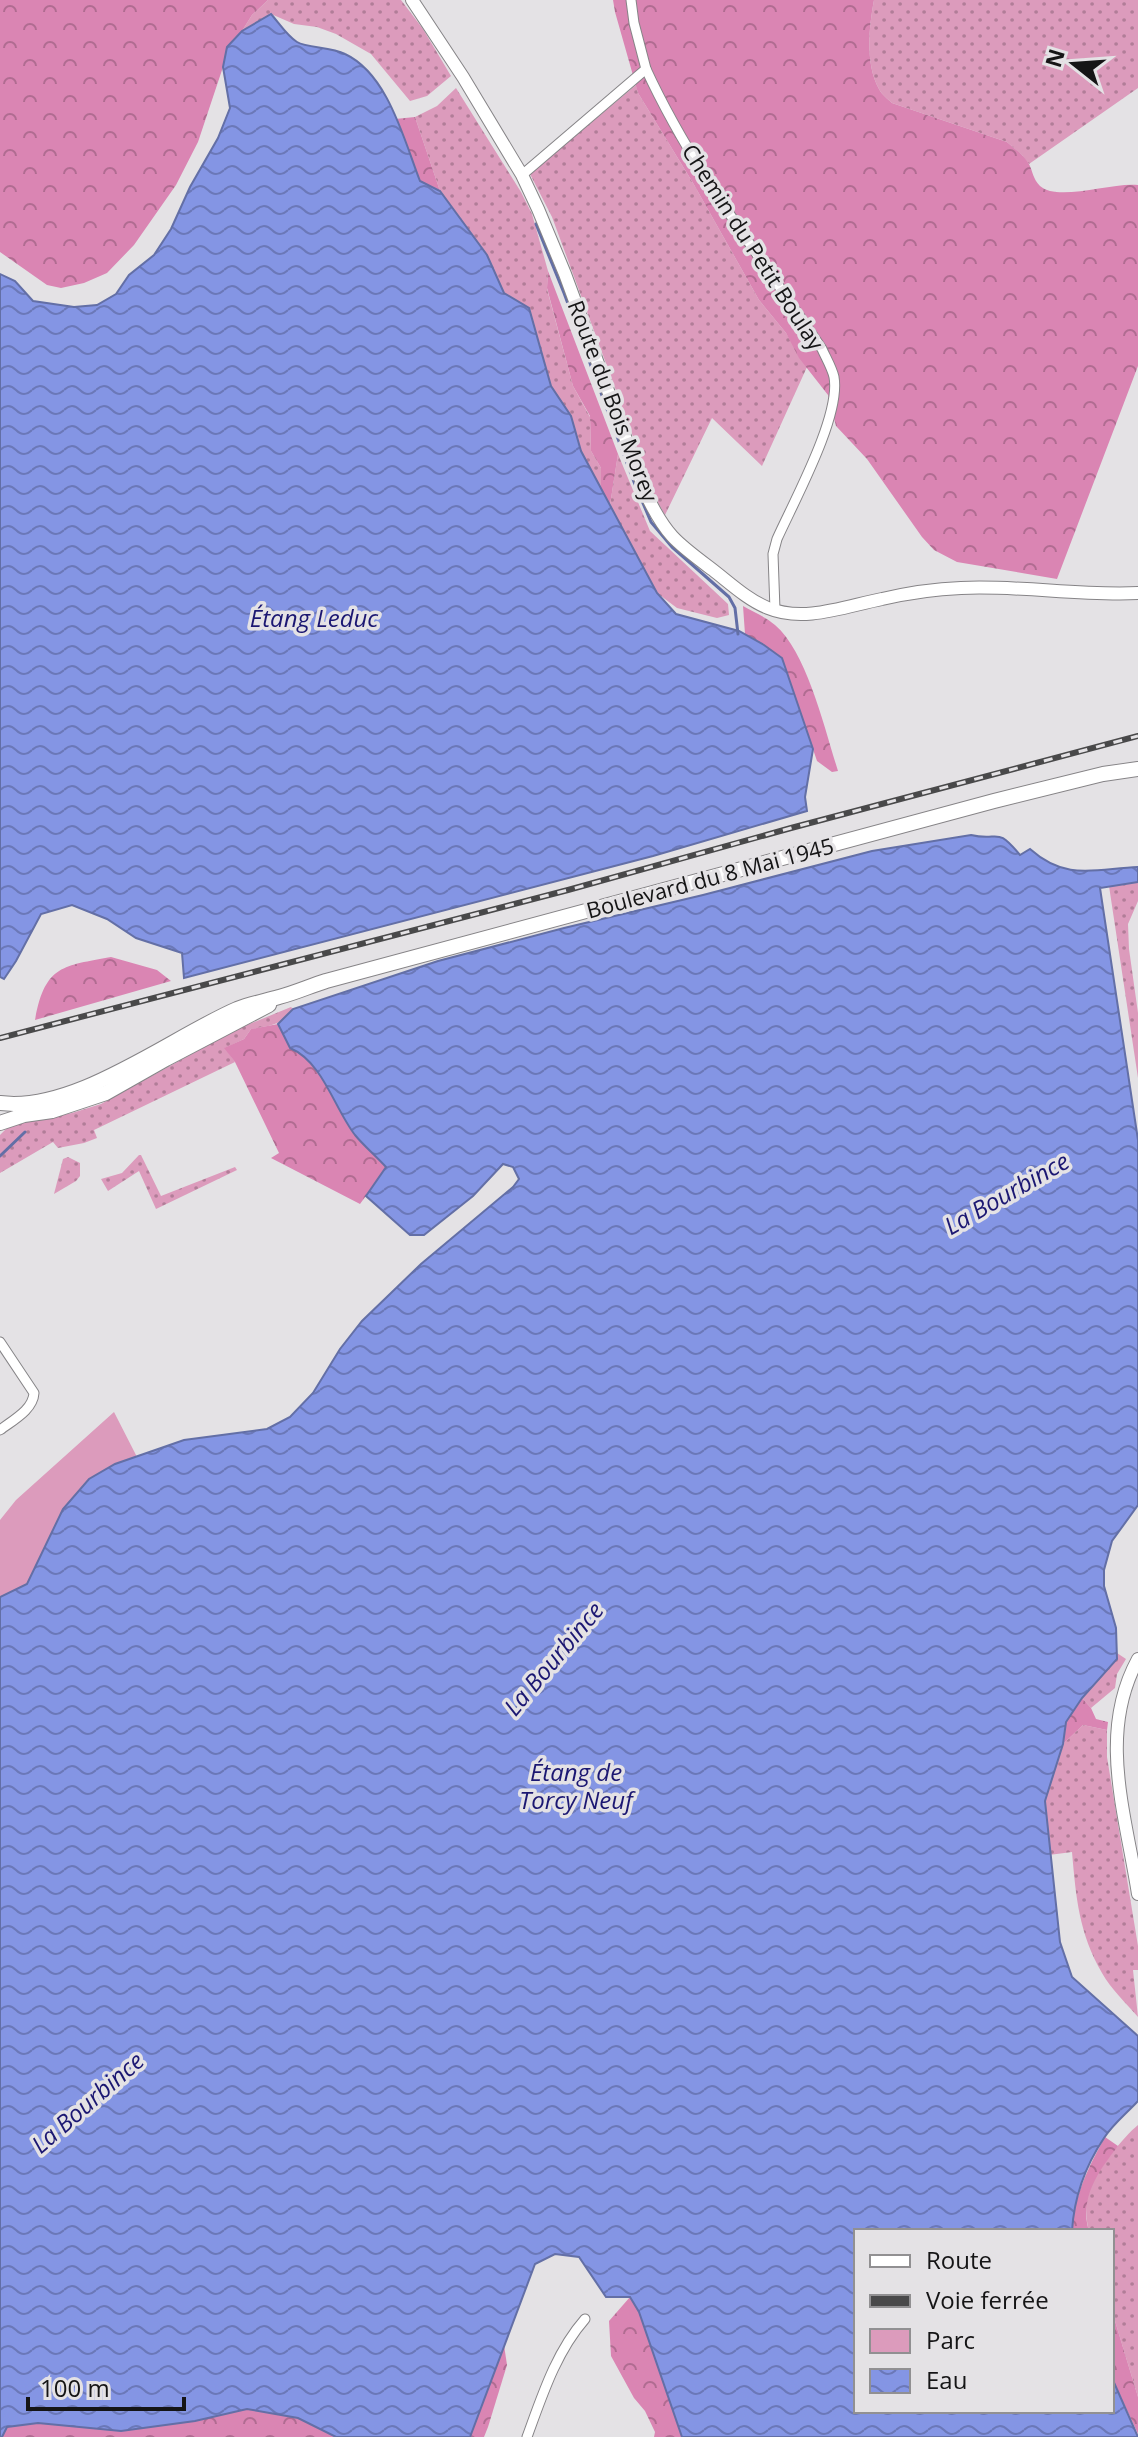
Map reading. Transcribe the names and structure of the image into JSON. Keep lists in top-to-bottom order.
{
  "streets": {
    "main road": ["Boulevard du 8 Mai 1945"],
    "street": ["Chemin du Petit Boulay", "Route du Bois Morey"]
  },
  "crossings": [
    ["Chemin du Petit Boulay", "Route du Bois Morey"]
  ],
  "water": ["Étang Leduc", "La Bourbince", "Étang de Torcy Neuf"],
  "legend": [
    "Route",
    "Voie ferrée",
    "Parc",
    "Eau"
  ],
  "scale_bar": "100 m",
  "north": "left"
}
